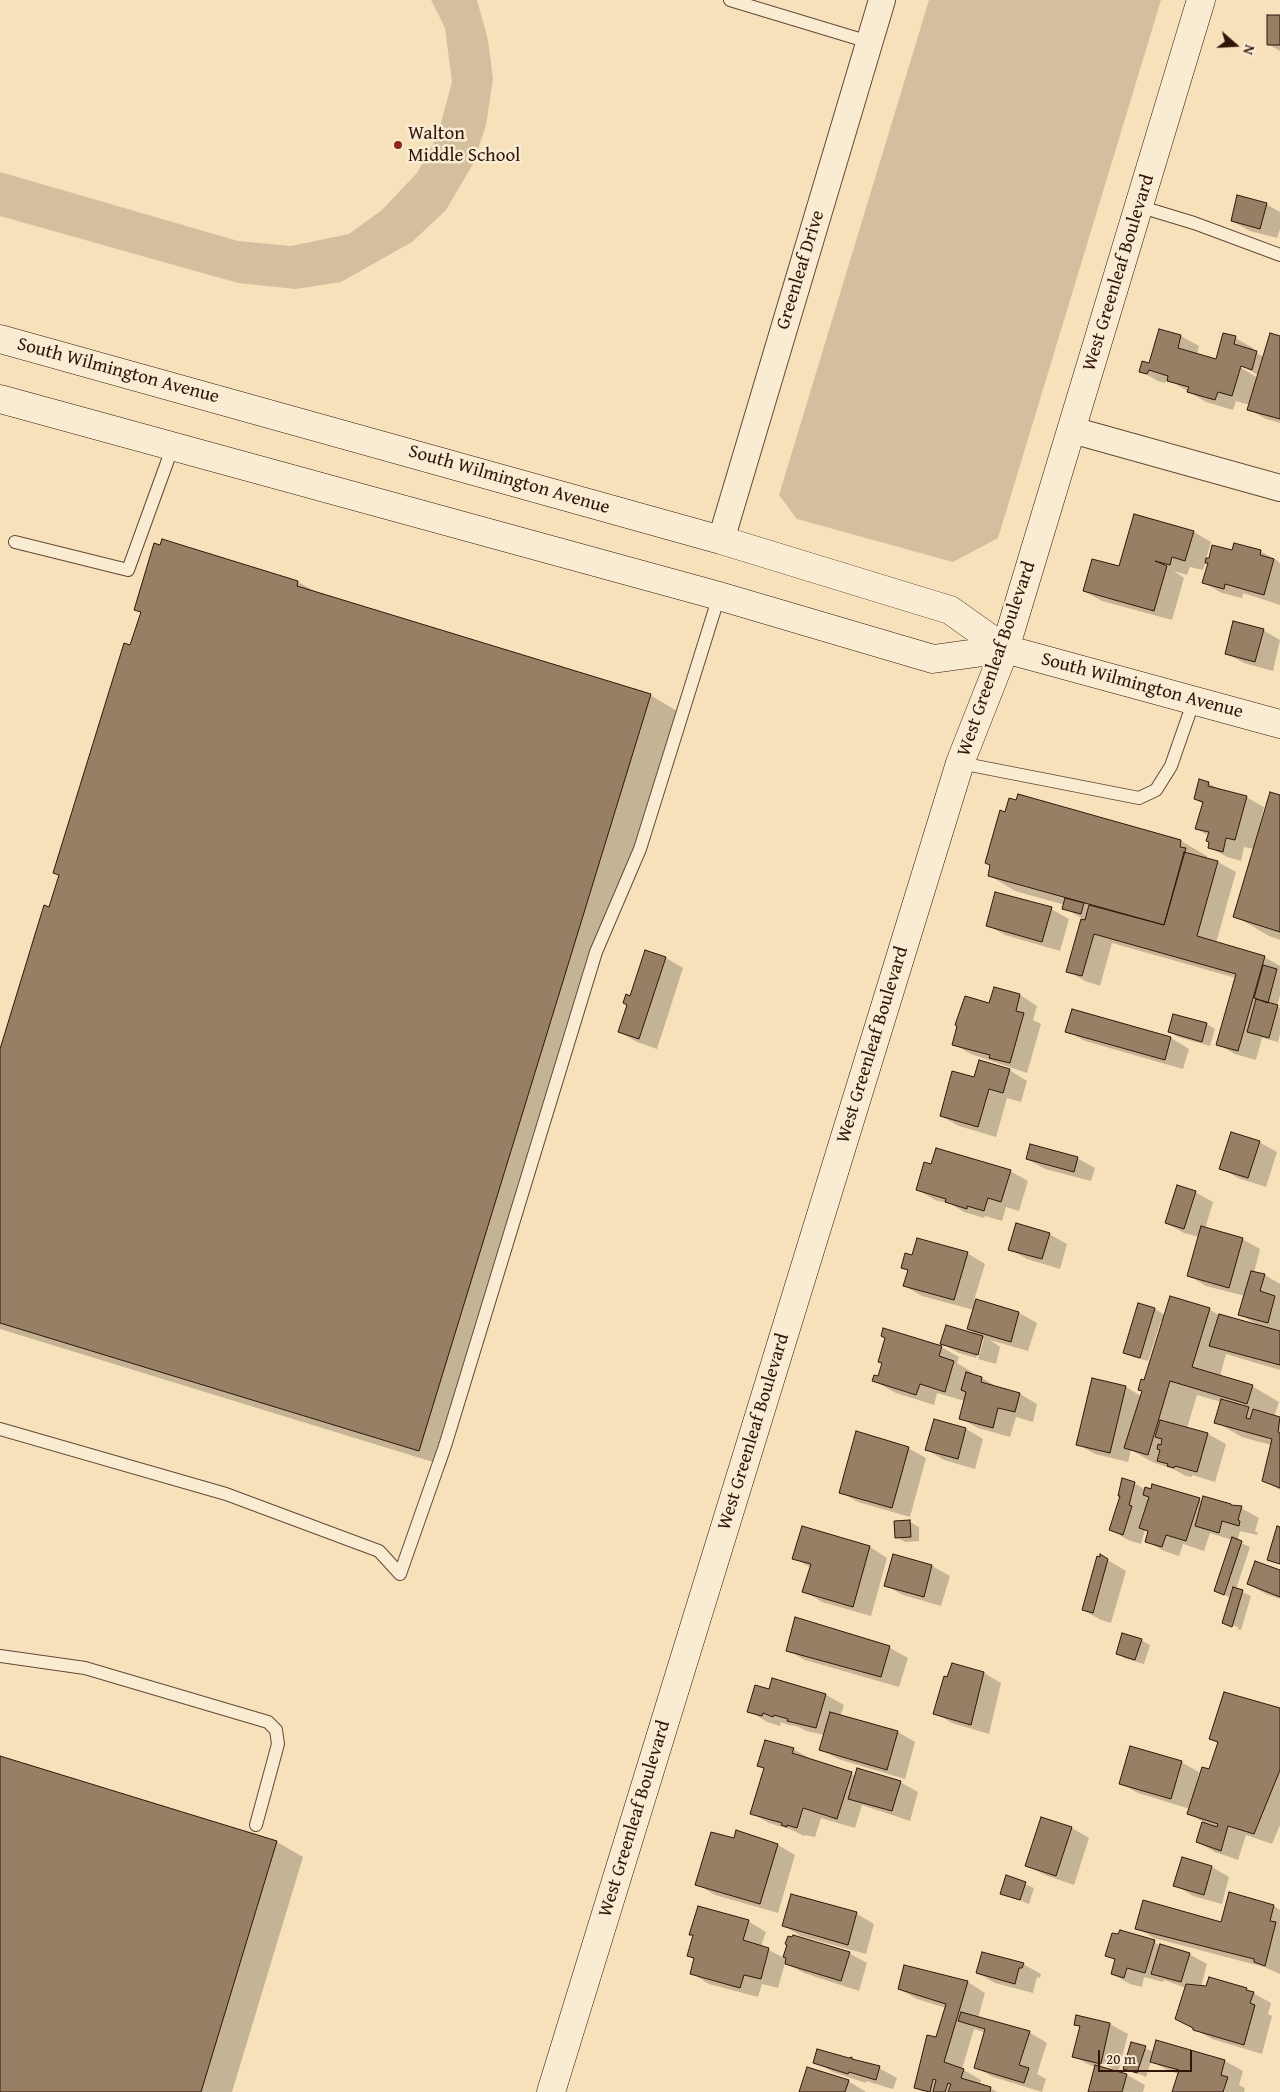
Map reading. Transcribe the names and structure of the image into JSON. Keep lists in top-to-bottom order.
{
  "streets": {
    "main road": ["West Greenleaf Boulevard", "South Wilmington Avenue"],
    "street": ["Greenleaf Drive"]
  },
  "crossings": [
    ["Greenleaf Drive", "South Wilmington Avenue"],
    ["West Greenleaf Boulevard", "South Wilmington Avenue"]
  ],
  "places": ["Walton Middle School"],
  "scale_bar": "20 m",
  "north": "right"
}
